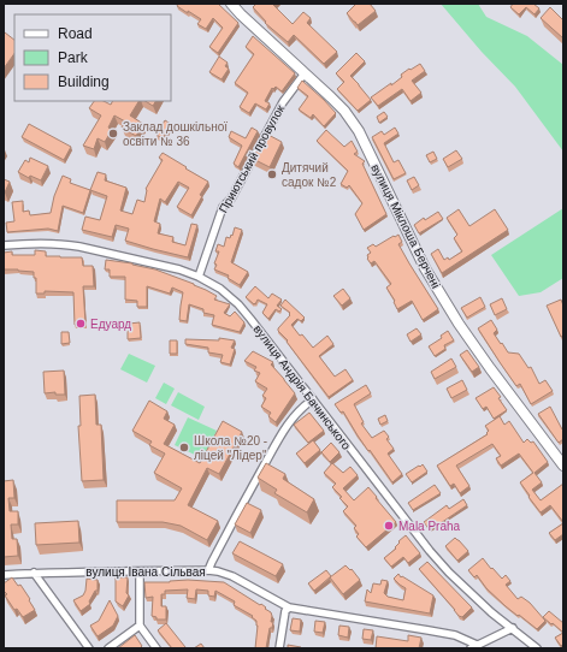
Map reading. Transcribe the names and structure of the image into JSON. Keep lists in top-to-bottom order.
{
  "streets": {
    "street": [
      "Приютський провулок",
      "вулиця Міклоша Берчені",
      "вулиця Андрія Бачинського",
      "вулиця Івана Сільвая"
    ]
  },
  "crossings": [
    ["Приютський провулок", "вулиця Міклоша Берчені"],
    ["Приютський провулок", "вулиця Андрія Бачинського"]
  ],
  "places": [
    "Заклад дошкільної освіти № 36",
    "Дитячий садок №2",
    "Едуард",
    "Школа №20 - ліцей \"Лідер\"",
    "Mala Praha"
  ],
  "legend": ["Road", "Park", "Building"]
}
